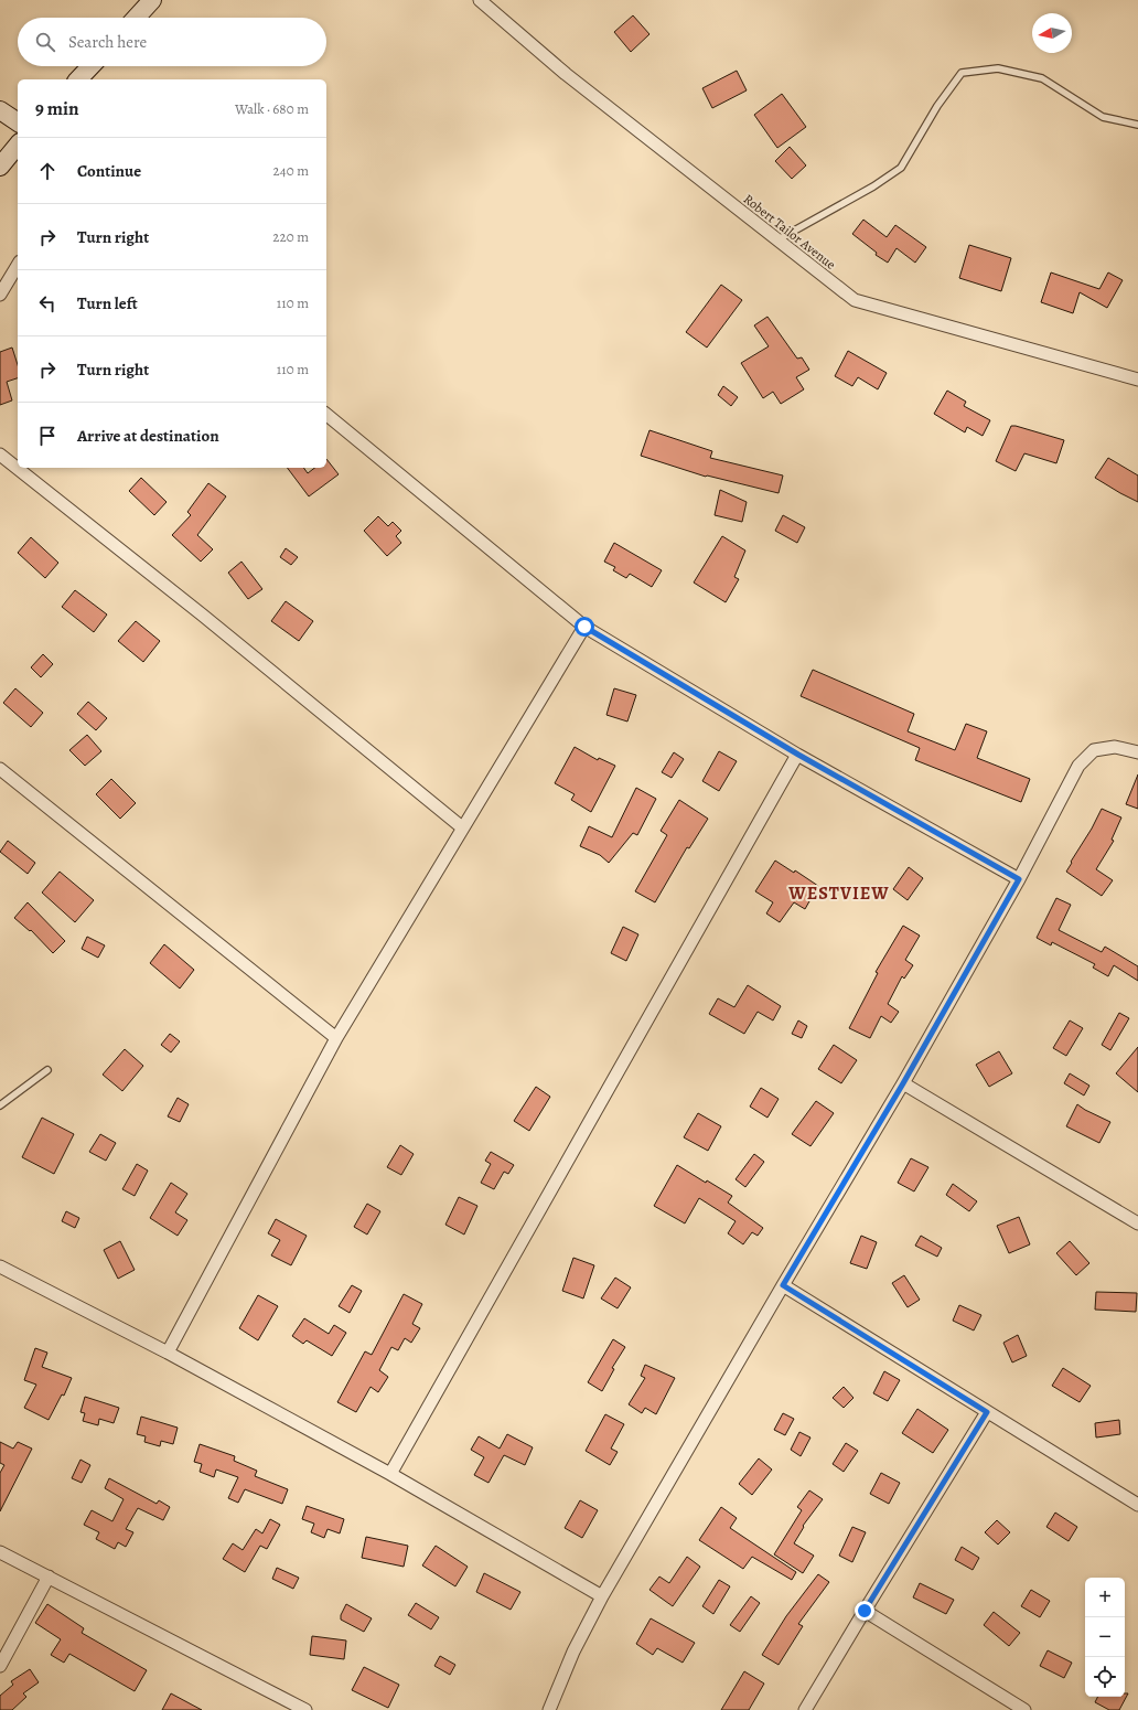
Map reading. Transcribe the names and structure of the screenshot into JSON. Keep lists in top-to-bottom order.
{
  "streets": {
    "street": ["Robert Tailor Avenue"]
  },
  "districts": ["WESTVIEW"],
  "north": "left",
  "page": {
    "search": "Search here",
    "heading": ["9 min", "Walk · 680 m"],
    "list": [
      ["Continue", "240 m"],
      ["Turn right", "220 m"],
      ["Turn left", "110 m"],
      ["Turn right", "110 m"],
      "Arrive at destination"
    ],
    "map_buttons": ["+", "−"]
  }
}
